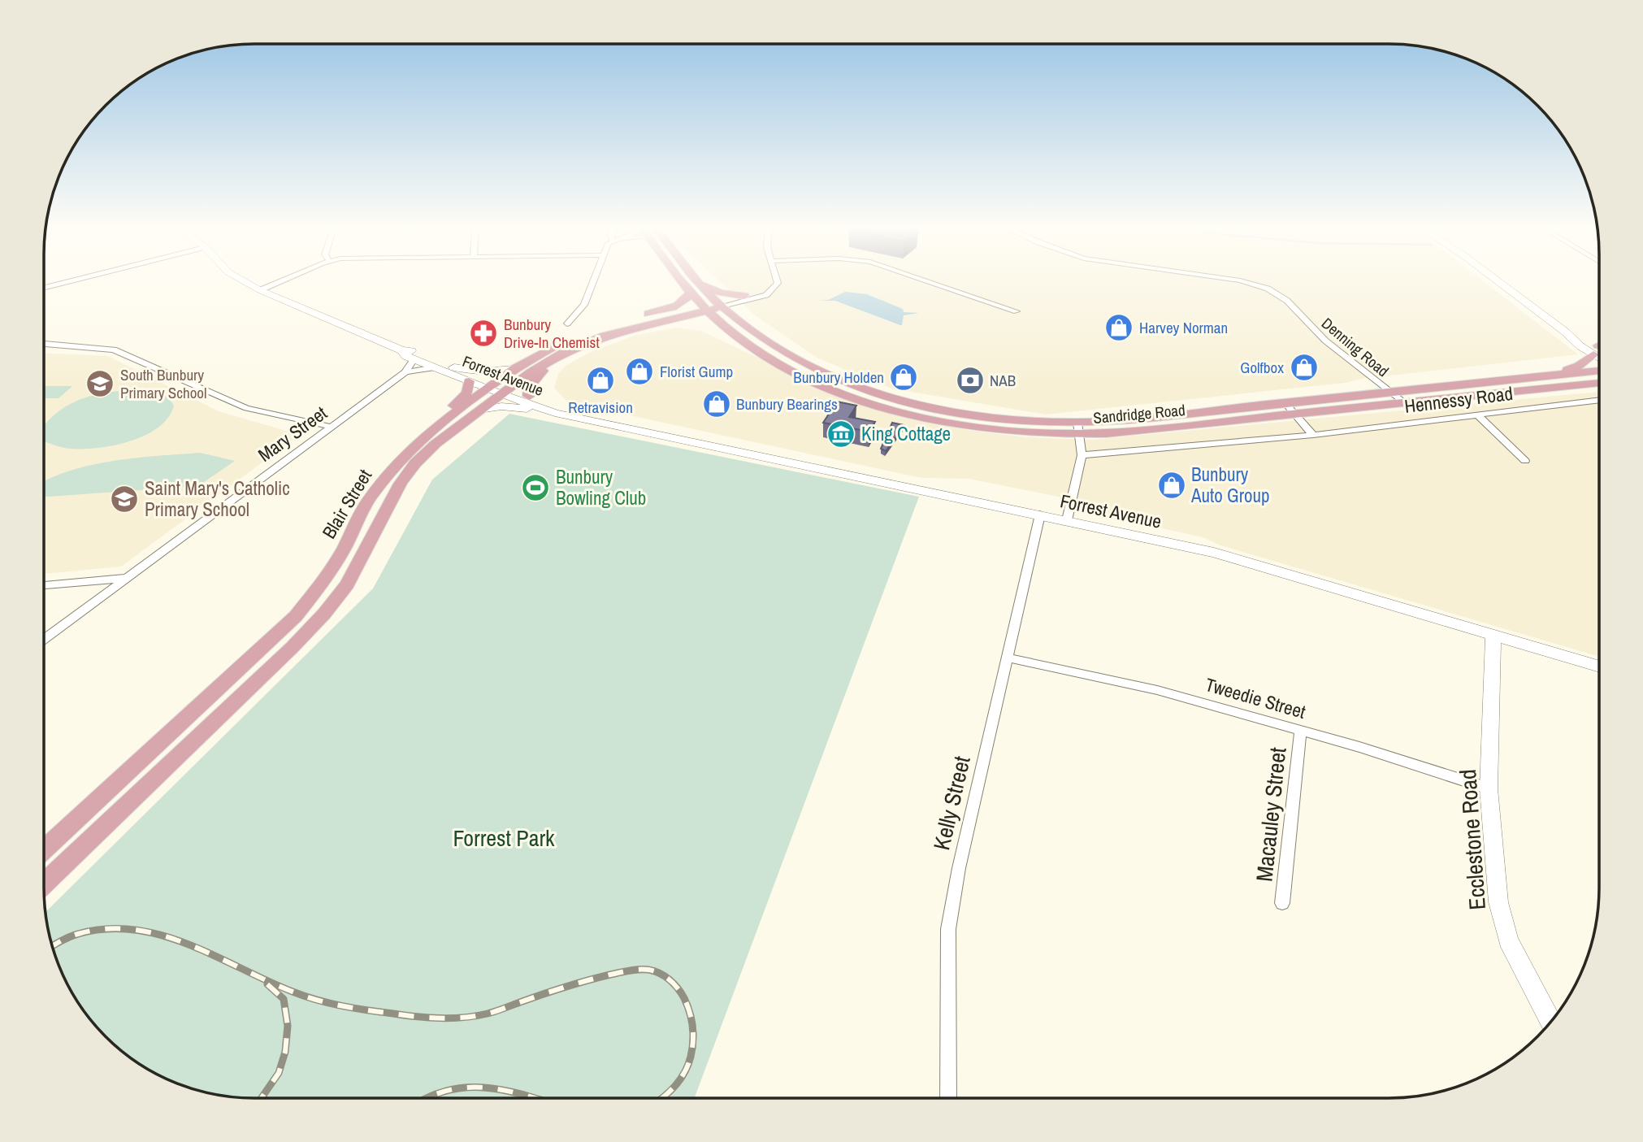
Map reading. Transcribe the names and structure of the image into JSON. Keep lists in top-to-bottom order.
{
  "streets": {
    "main road": [
      "Forrest Avenue",
      "Sandridge Road",
      "Blair Street",
      "Ecclestone Road"
    ],
    "street": [
      "Denning Road",
      "Hennessy Road",
      "Mary Street",
      "Tweedie Street",
      "Kelly Street",
      "Macauley Street"
    ]
  },
  "crossings": [
    ["Denning Road", "Sandridge Road"],
    ["Forrest Avenue", "Mary Street"],
    ["Forrest Avenue", "Blair Street"],
    ["Forrest Avenue", "Kelly Street"],
    ["Forrest Avenue", "Ecclestone Road"],
    ["Sandridge Road", "Blair Street"],
    ["Tweedie Street", "Kelly Street"],
    ["Tweedie Street", "Macauley Street"],
    ["Tweedie Street", "Ecclestone Road"]
  ],
  "parks": ["Forrest Park"],
  "places": {
    "shop": [
      "Harvey Norman",
      "Golfbox",
      "Florist Gump",
      "Bunbury Holden",
      "Retravision",
      "Bunbury Bearings",
      "Bunbury Auto Group"
    ],
    "pharmacy": ["Bunbury Drive-In Chemist"],
    "bank": ["NAB"],
    "school or university": ["South Bunbury Primary School", "Saint Mary's Catholic Primary School"],
    "museum": ["King Cottage"],
    "sports": ["Bunbury Bowling Club"]
  }
}
